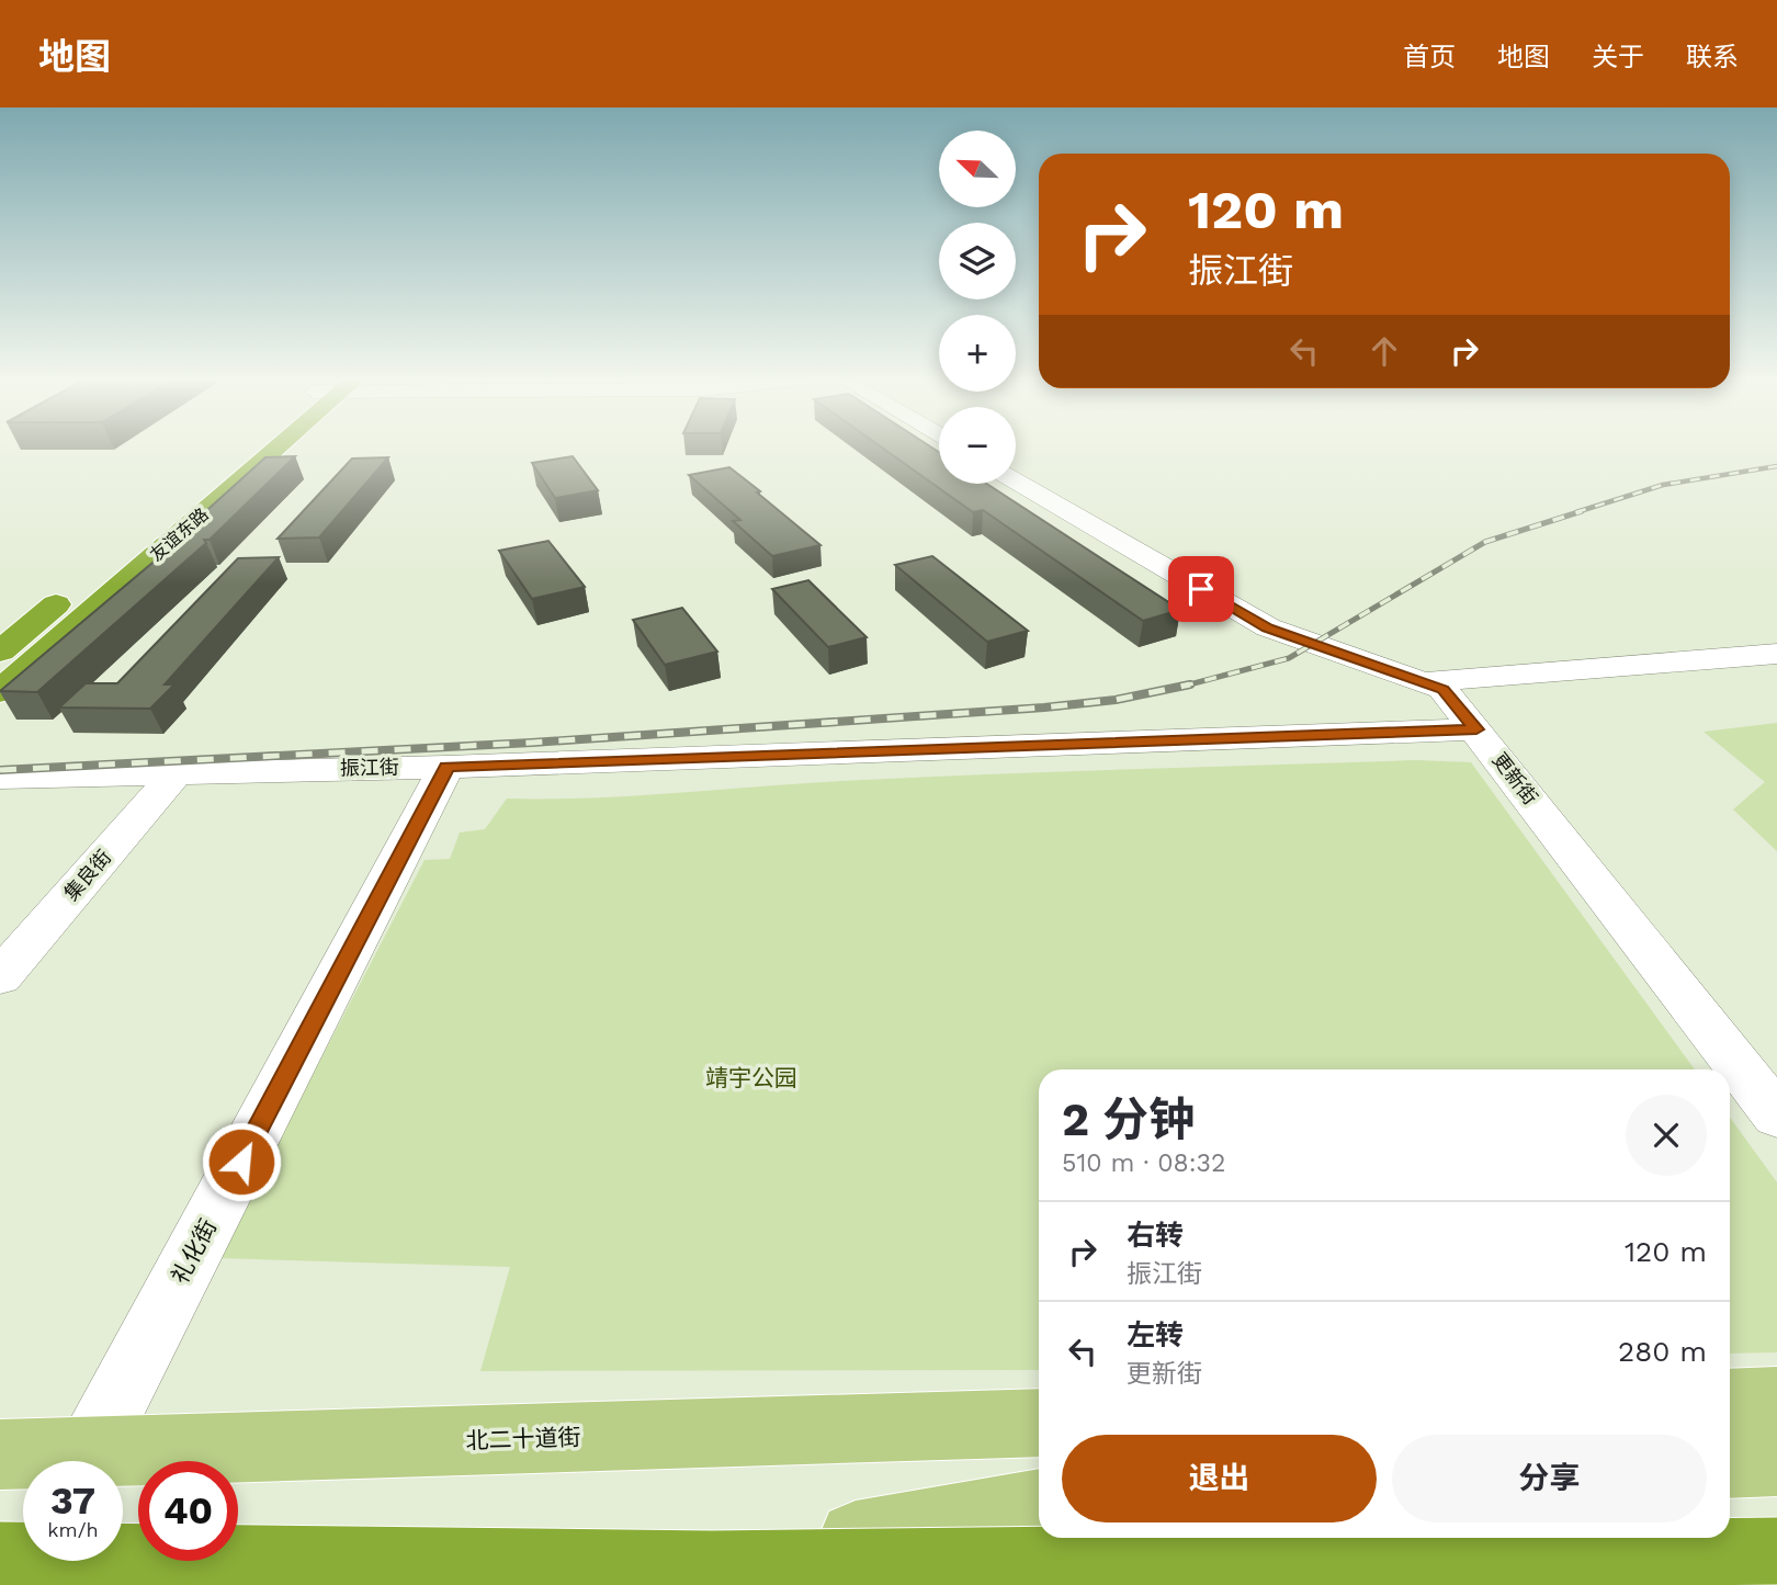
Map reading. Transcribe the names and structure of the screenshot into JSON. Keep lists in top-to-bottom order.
{
  "streets": {
    "highway": ["友谊东路"],
    "main road": ["北二十道街"],
    "street": [
      "振江街",
      "更新街",
      "集良街",
      "礼化街"
    ]
  },
  "crossings": [
    ["振江街", "更新街"],
    ["振江街", "集良街"],
    ["振江街", "礼化街"],
    ["礼化街", "北二十道街"]
  ],
  "parks": ["靖宇公园"],
  "north": "top left",
  "page": {
    "header": "地图",
    "nav": [
      "首页",
      "地图",
      "关于",
      "联系"
    ],
    "map_buttons": ["+", "−"],
    "turn": ["120 m", "振江街"],
    "heading": ["2 分钟", "510 m · 08:32"],
    "list": [
      {
        "name": "右转",
        "note": "振江街",
        "value": "120 m"
      },
      {
        "name": "左转",
        "note": "更新街",
        "value": "280 m"
      }
    ],
    "buttons": ["退出", "分享"],
    "speed": "37 km/h",
    "limit": "40"
  }
}
